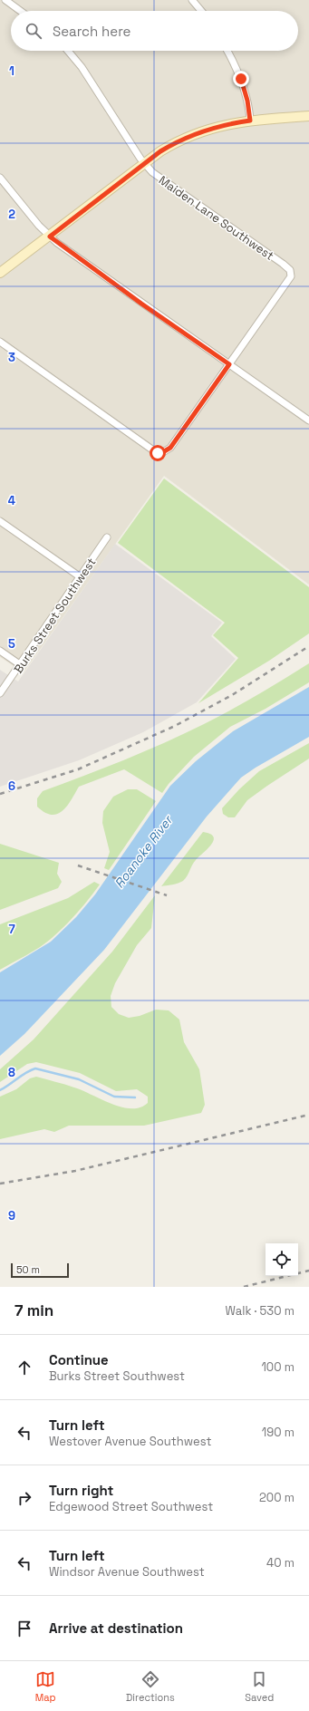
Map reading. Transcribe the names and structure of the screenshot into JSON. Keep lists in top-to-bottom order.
{
  "streets": {
    "street": ["Maiden Lane Southwest", "Burks Street Southwest"]
  },
  "water": ["Roanoke River"],
  "scale_bar": "50 m",
  "page": {
    "search": "Search here",
    "scale": "50 m",
    "heading": ["7 min", "Walk · 530 m"],
    "list": [
      ["Continue", "Burks Street Southwest", "100 m"],
      ["Turn left", "Westover Avenue Southwest", "190 m"],
      ["Turn right", "Edgewood Street Southwest", "200 m"],
      ["Turn left", "Windsor Avenue Southwest", "40 m"],
      "Arrive at destination"
    ],
    "nav": ["Map", "Directions", "Saved"]
  },
  "grid": {
    "rows": [
      "1",
      "2",
      "3",
      "4",
      "5",
      "6",
      "7",
      "8",
      "9"
    ]
  }
}
